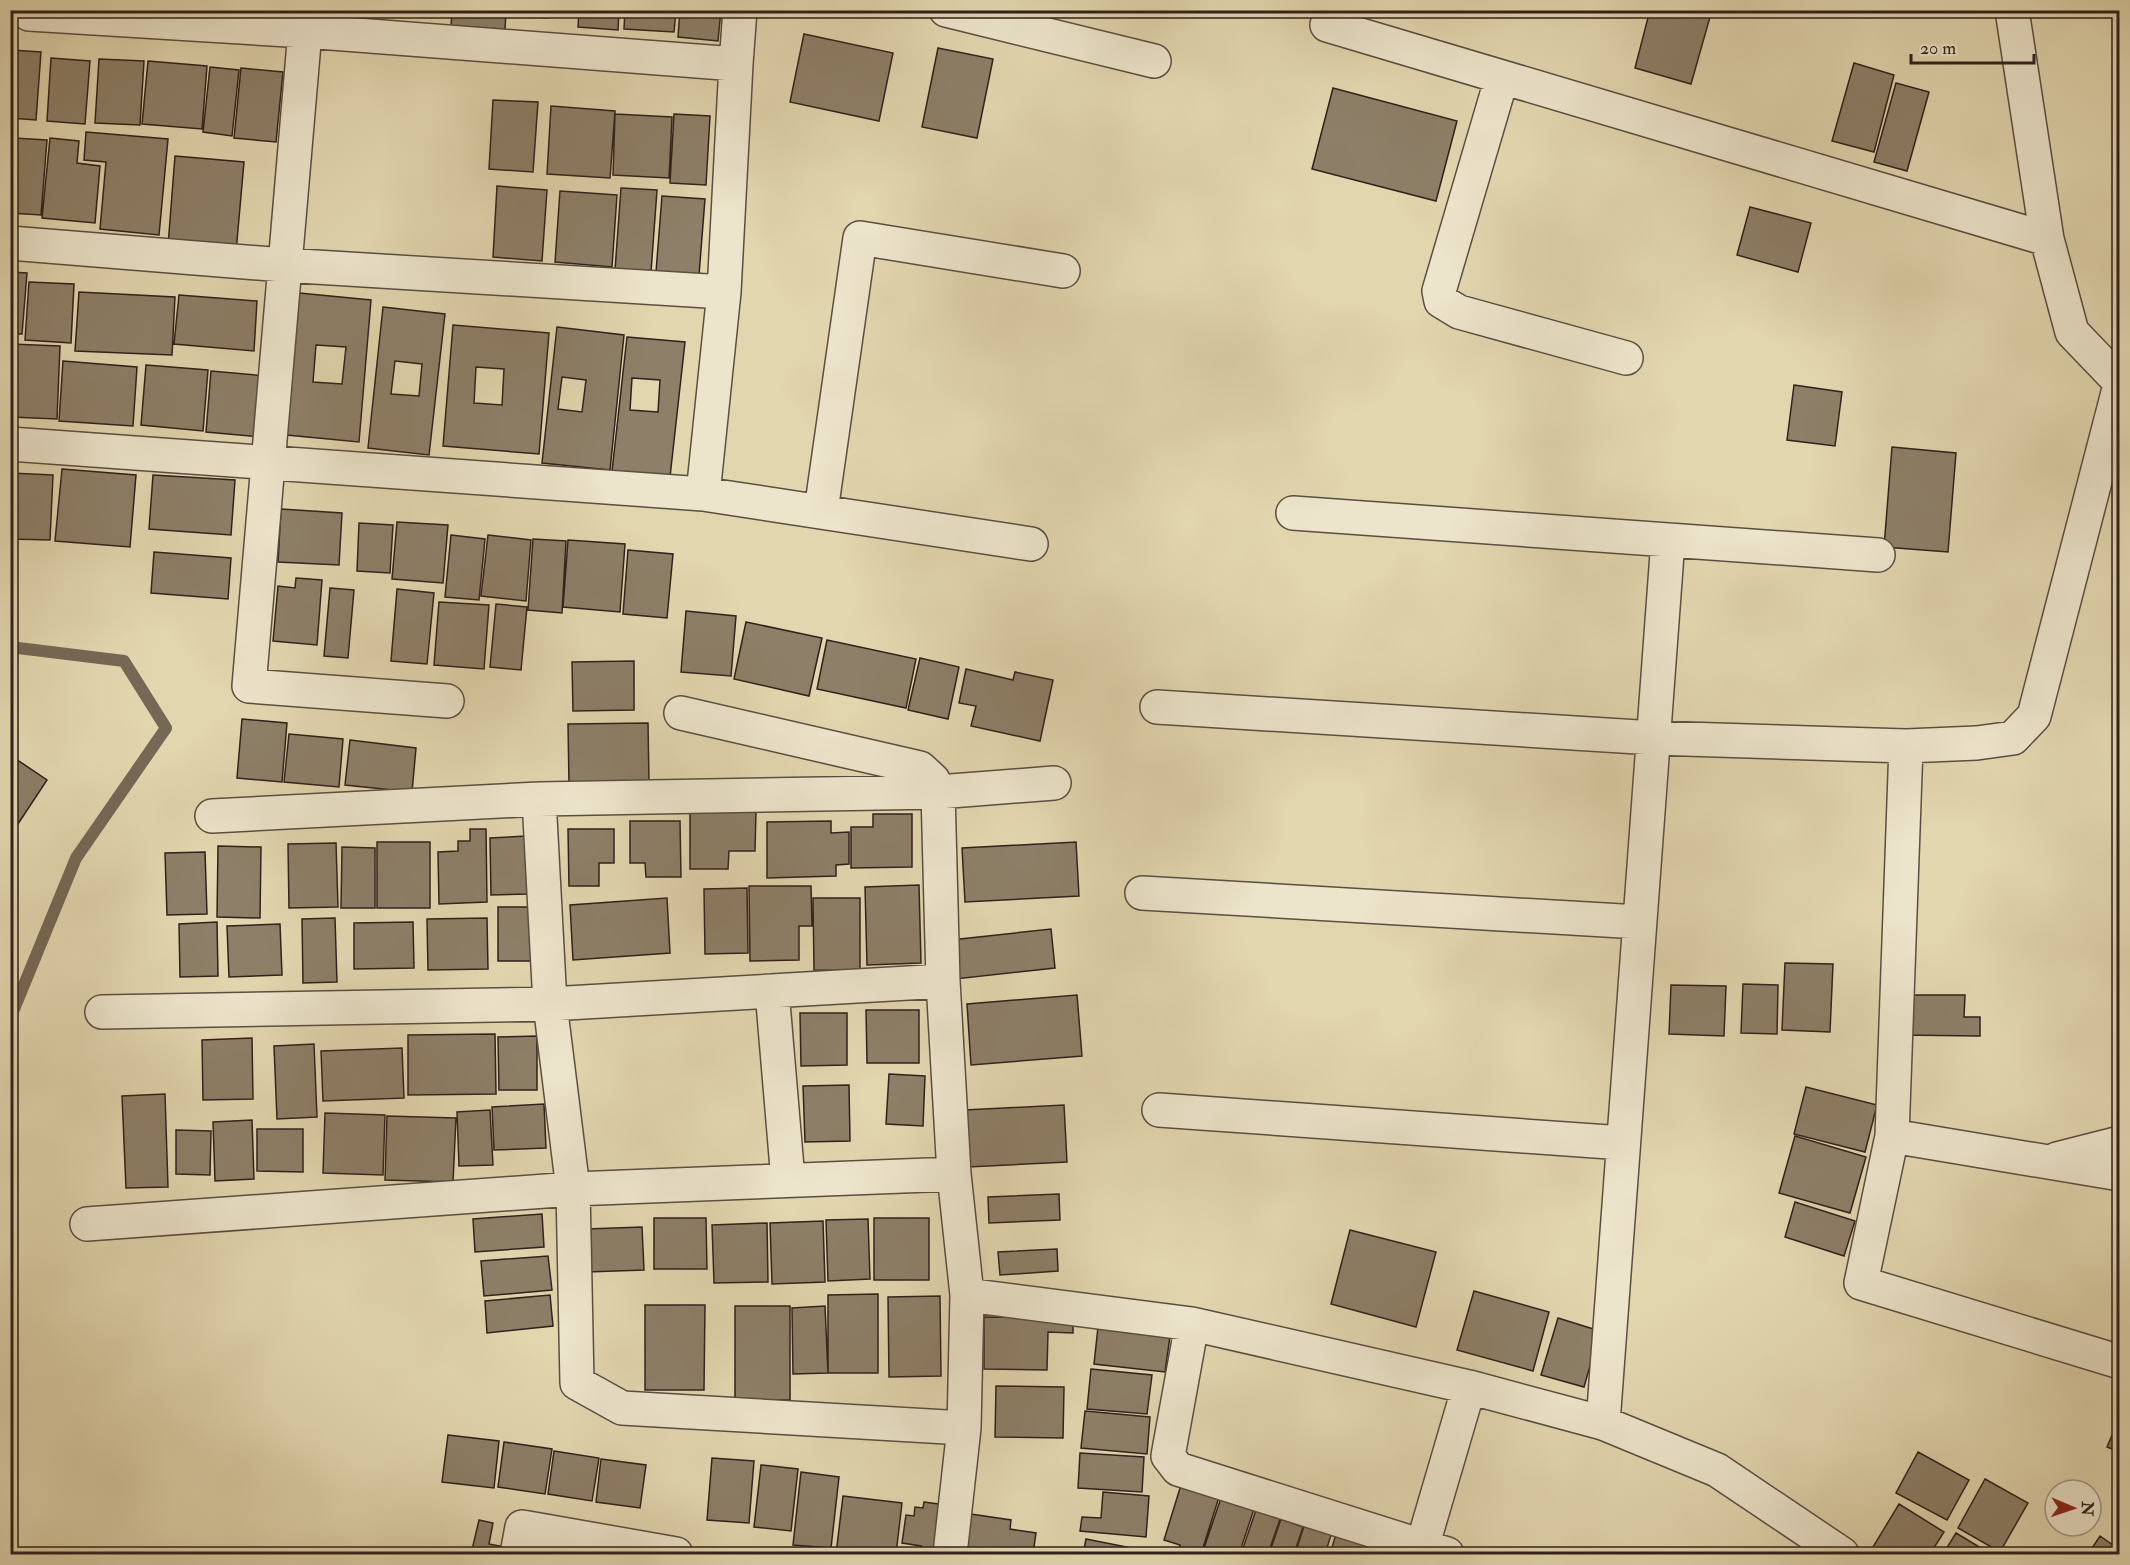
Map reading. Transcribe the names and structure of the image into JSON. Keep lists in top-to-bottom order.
{
  "scale_bar": "20 m",
  "north": "right"
}
